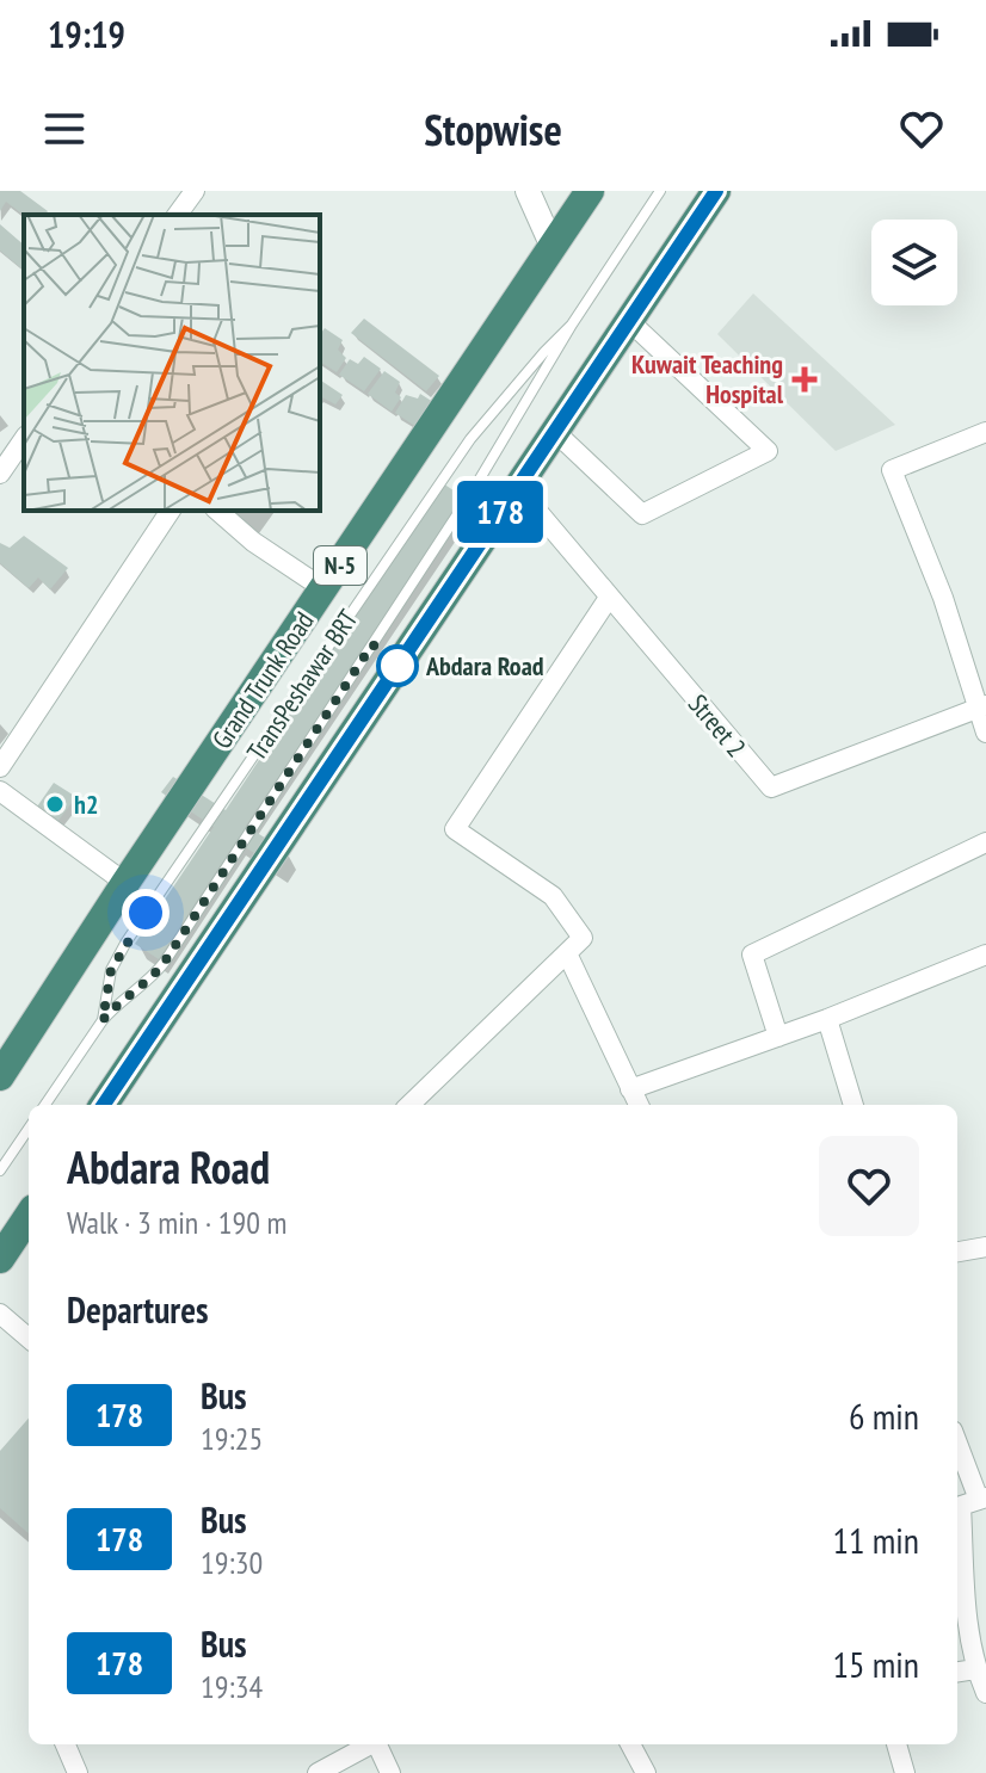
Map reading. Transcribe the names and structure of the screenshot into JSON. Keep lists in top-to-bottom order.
{
  "streets": {
    "highway": ["N-5", "Grand Trunk Road"],
    "street": ["Street 2"],
    "lane": ["TransPeshawar BRT"]
  },
  "places": {
    "health": ["Kuwait Teaching Hospital"],
    "other": ["Abdara Road", "h2"]
  },
  "lines": ["bus line 178"],
  "page": {
    "status": "19:19",
    "header": "Stopwise",
    "on_map": "178",
    "heading": [
      ["Abdara Road", "Walk · 3 min · 190 m"],
      "Departures"
    ],
    "list": [
      {
        "mark": "178",
        "name": "Bus",
        "note": "19:25",
        "value": "6 min"
      },
      {
        "mark": "178",
        "name": "Bus",
        "note": "19:30",
        "value": "11 min"
      },
      {
        "mark": "178",
        "name": "Bus",
        "note": "19:34",
        "value": "15 min"
      }
    ]
  }
}
